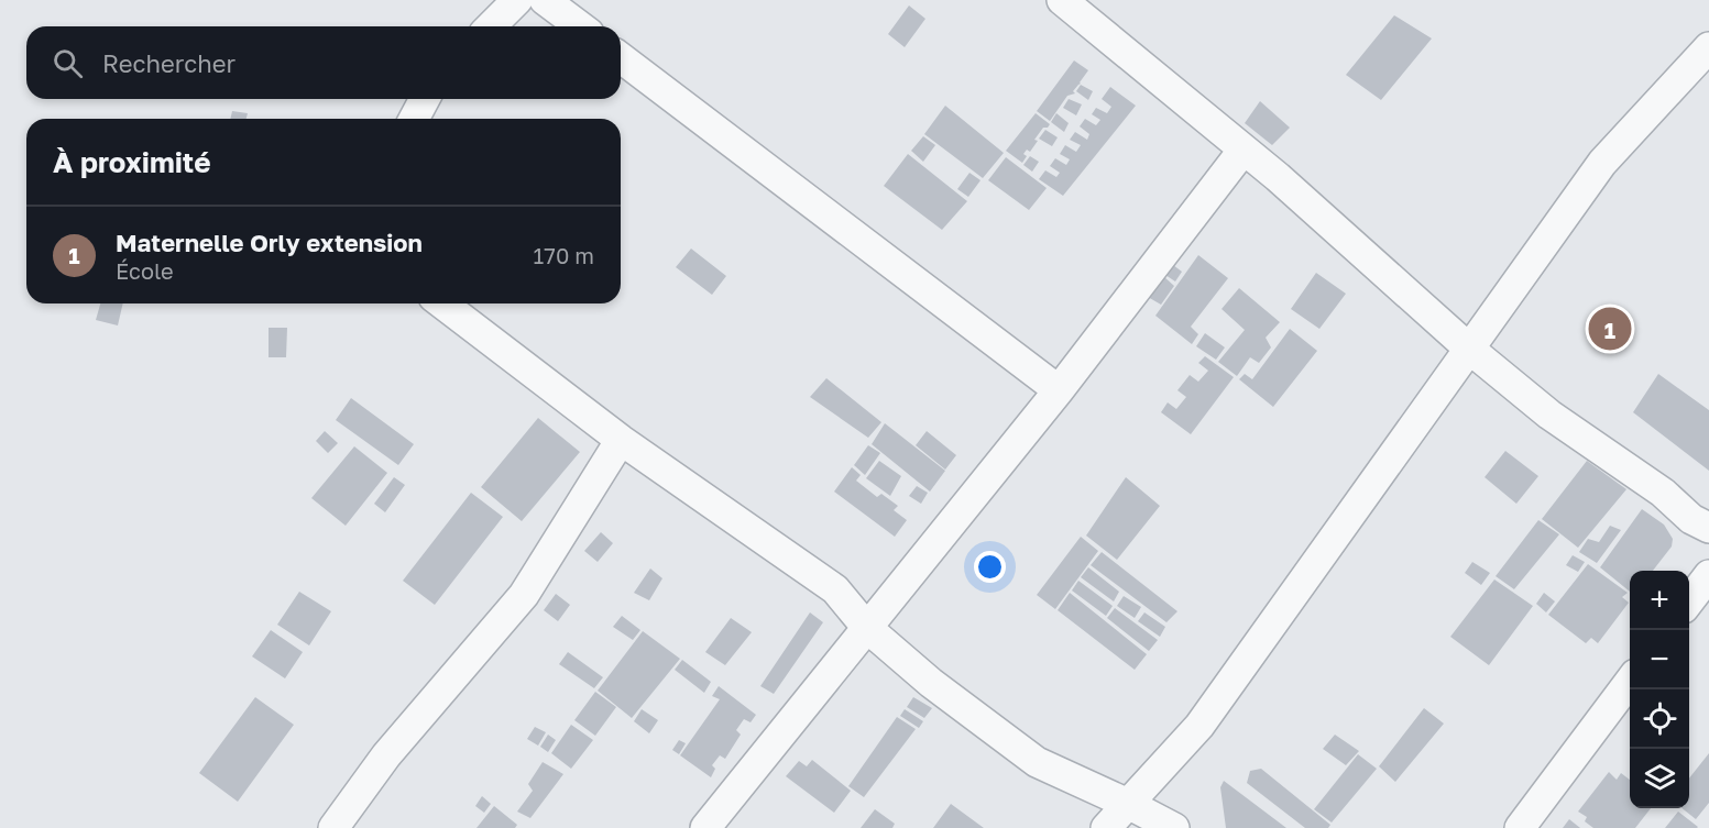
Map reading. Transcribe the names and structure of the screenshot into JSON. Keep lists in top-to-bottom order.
{
  "page": {
    "search": "Rechercher",
    "heading": "À proximité",
    "list": [
      {
        "mark": "1",
        "name": "Maternelle Orly extension",
        "note": "École",
        "value": "170 m"
      }
    ],
    "pins": "1",
    "map_buttons": ["+", "−"]
  }
}
